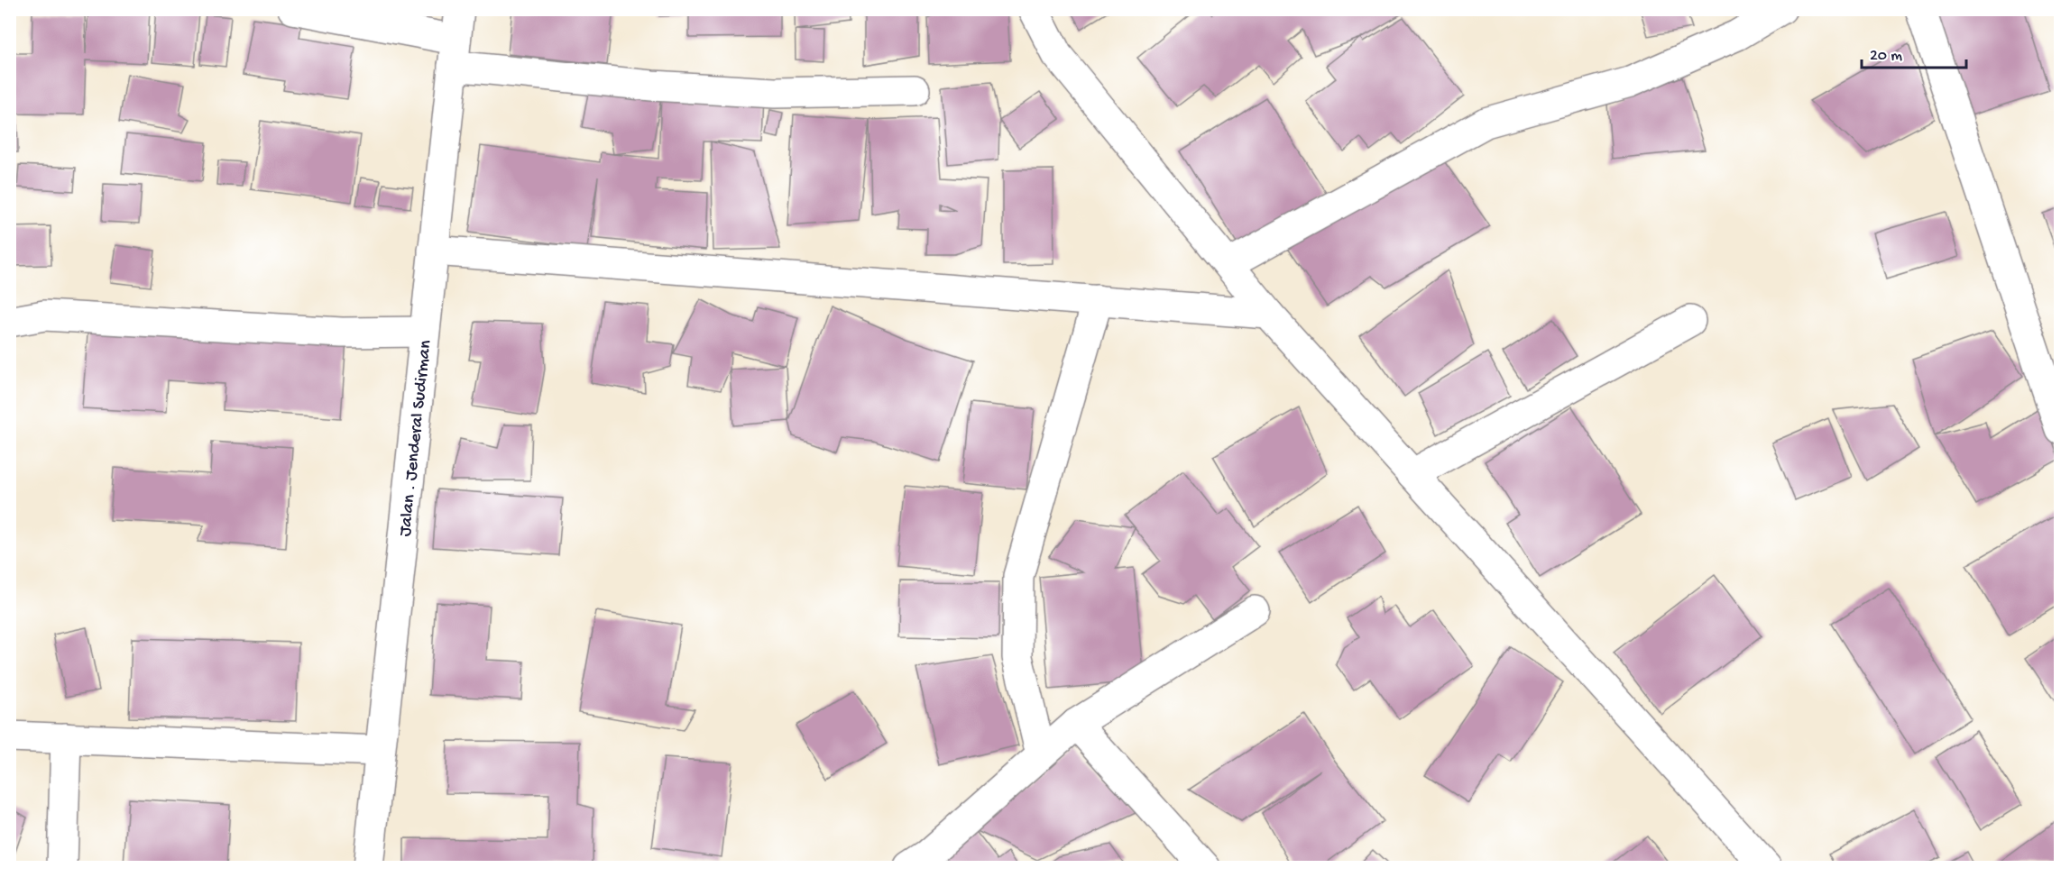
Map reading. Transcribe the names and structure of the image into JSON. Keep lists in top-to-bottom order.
{
  "streets": {
    "street": ["Jalan . Jenderal Sudirman"]
  },
  "scale_bar": "20 m"
}
